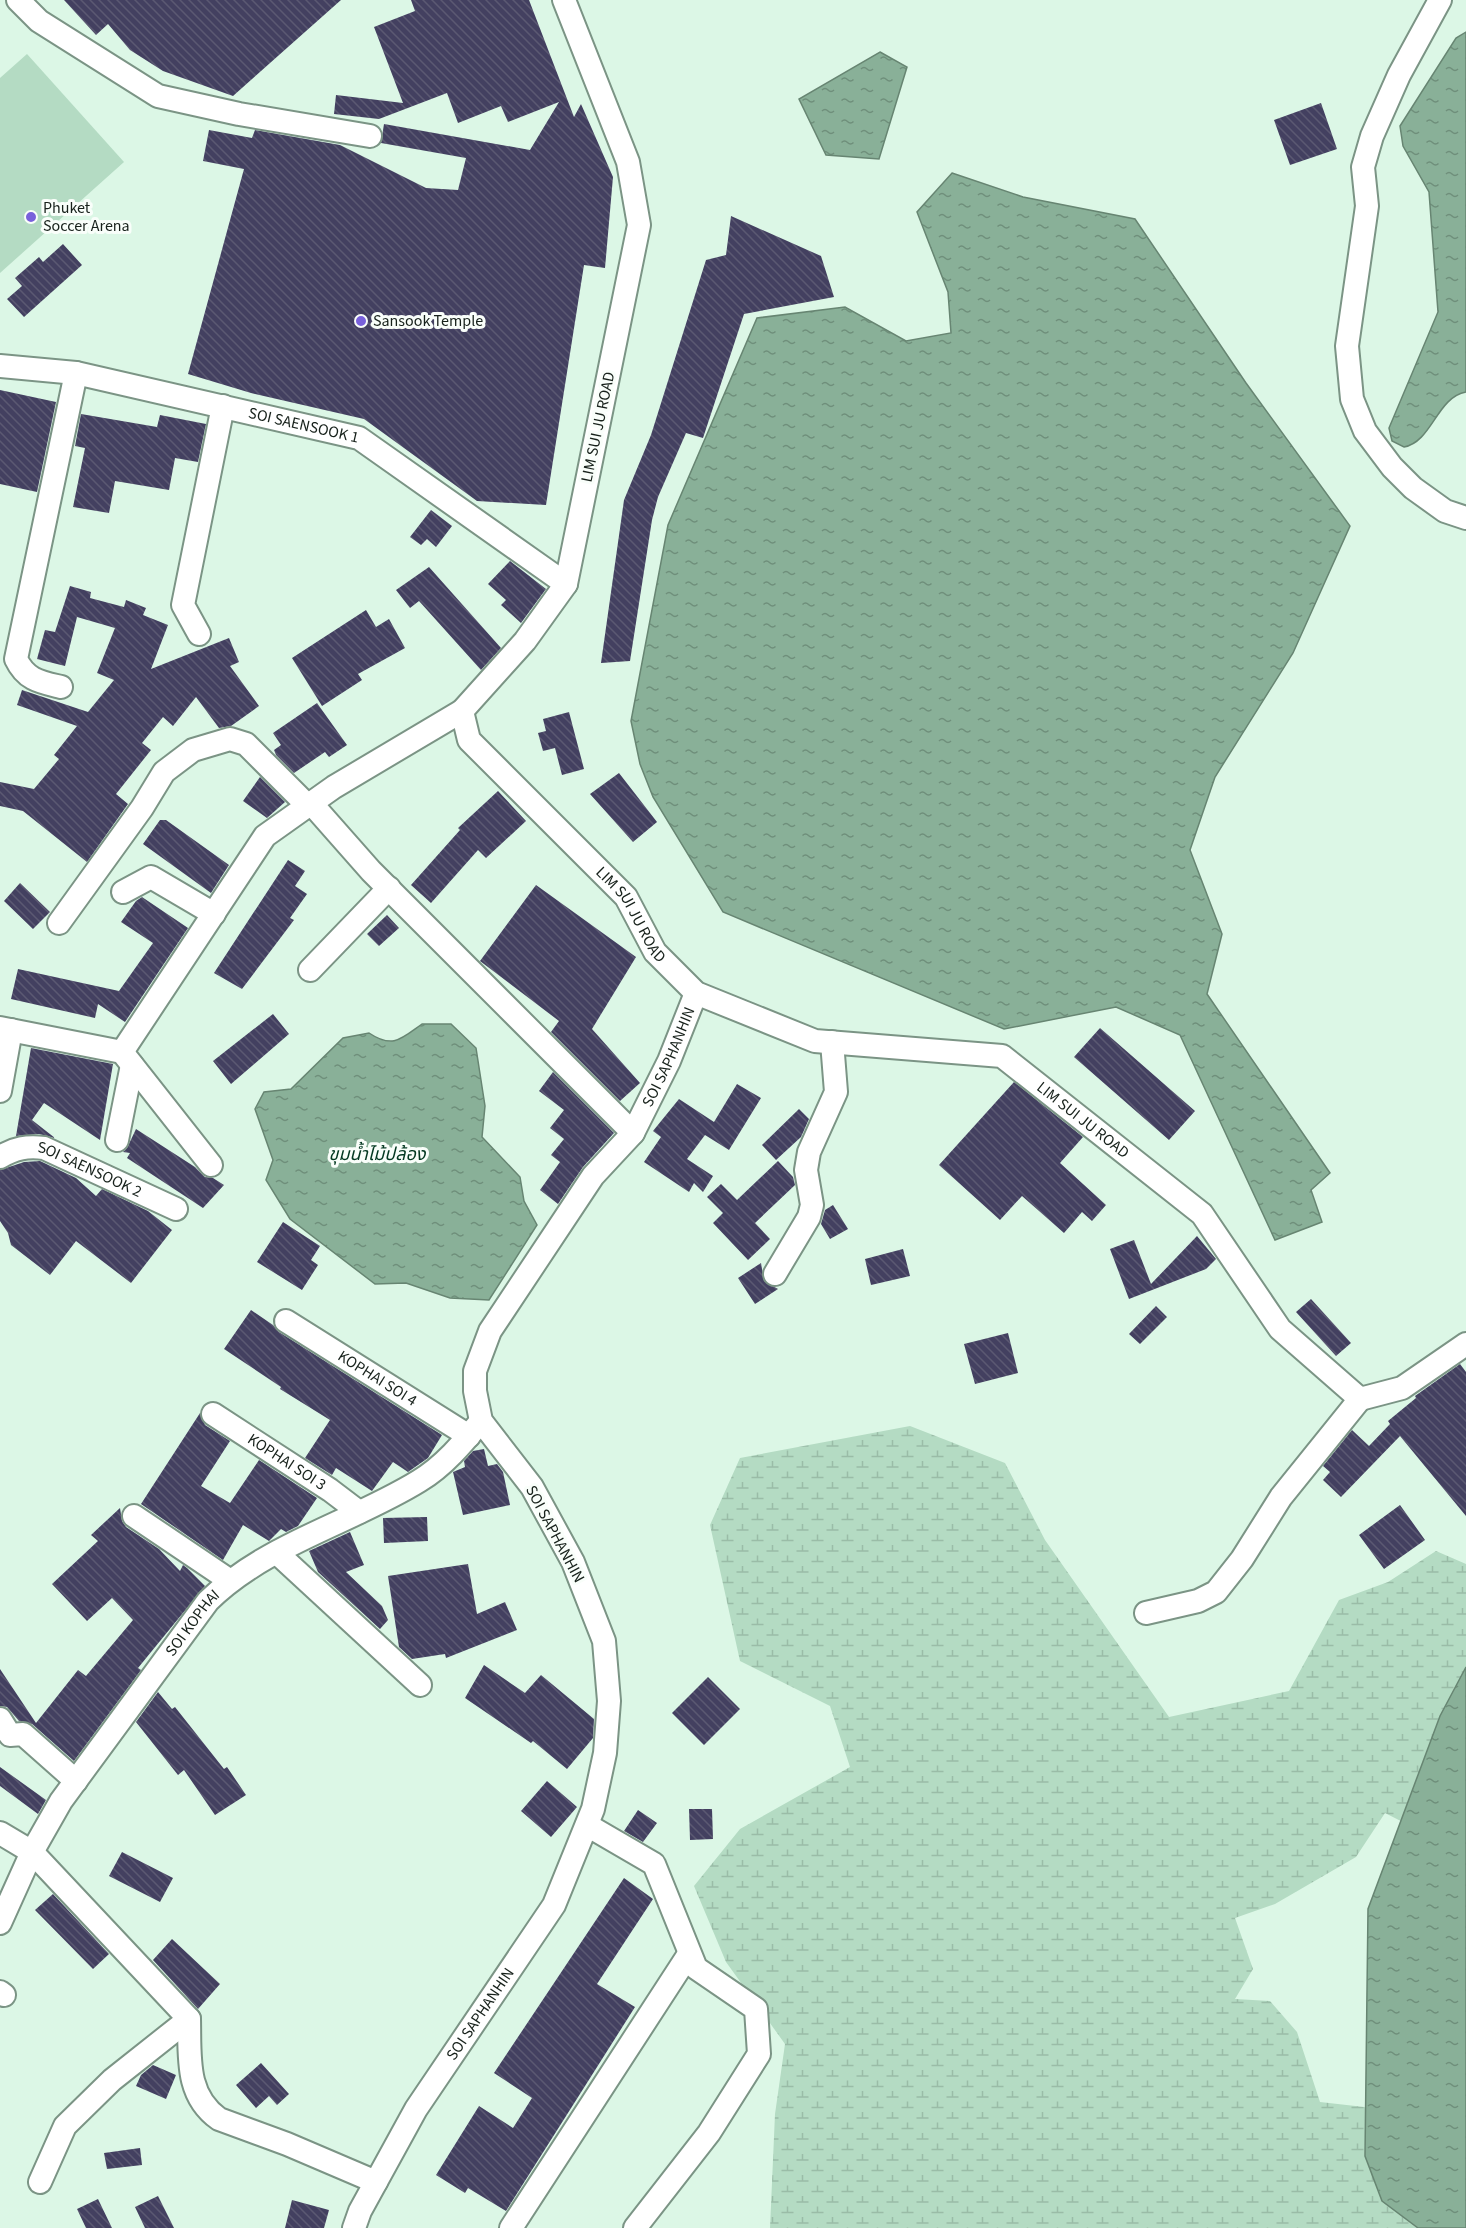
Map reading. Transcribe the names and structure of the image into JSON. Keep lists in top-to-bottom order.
{
  "streets": {
    "street": [
      "SOI SAENSOOK 1",
      "LIM SUI JU ROAD",
      "SOI SAPHANHIN",
      "SOI SAENSOOK 2",
      "KOPHAI SOI 4",
      "KOPHAI SOI 3",
      "SOI KOPHAI"
    ]
  },
  "crossings": [
    ["SOI SAENSOOK 1", "LIM SUI JU ROAD"],
    ["LIM SUI JU ROAD", "SOI SAPHANHIN"],
    ["SOI SAPHANHIN", "KOPHAI SOI 4"],
    ["SOI SAPHANHIN", "SOI KOPHAI"],
    ["KOPHAI SOI 4", "SOI KOPHAI"],
    ["KOPHAI SOI 3", "SOI KOPHAI"]
  ],
  "water": ["ขุมน้ำไม้ปล้อง"],
  "places": ["Phuket Soccer Arena", "Sansook Temple"]
}
